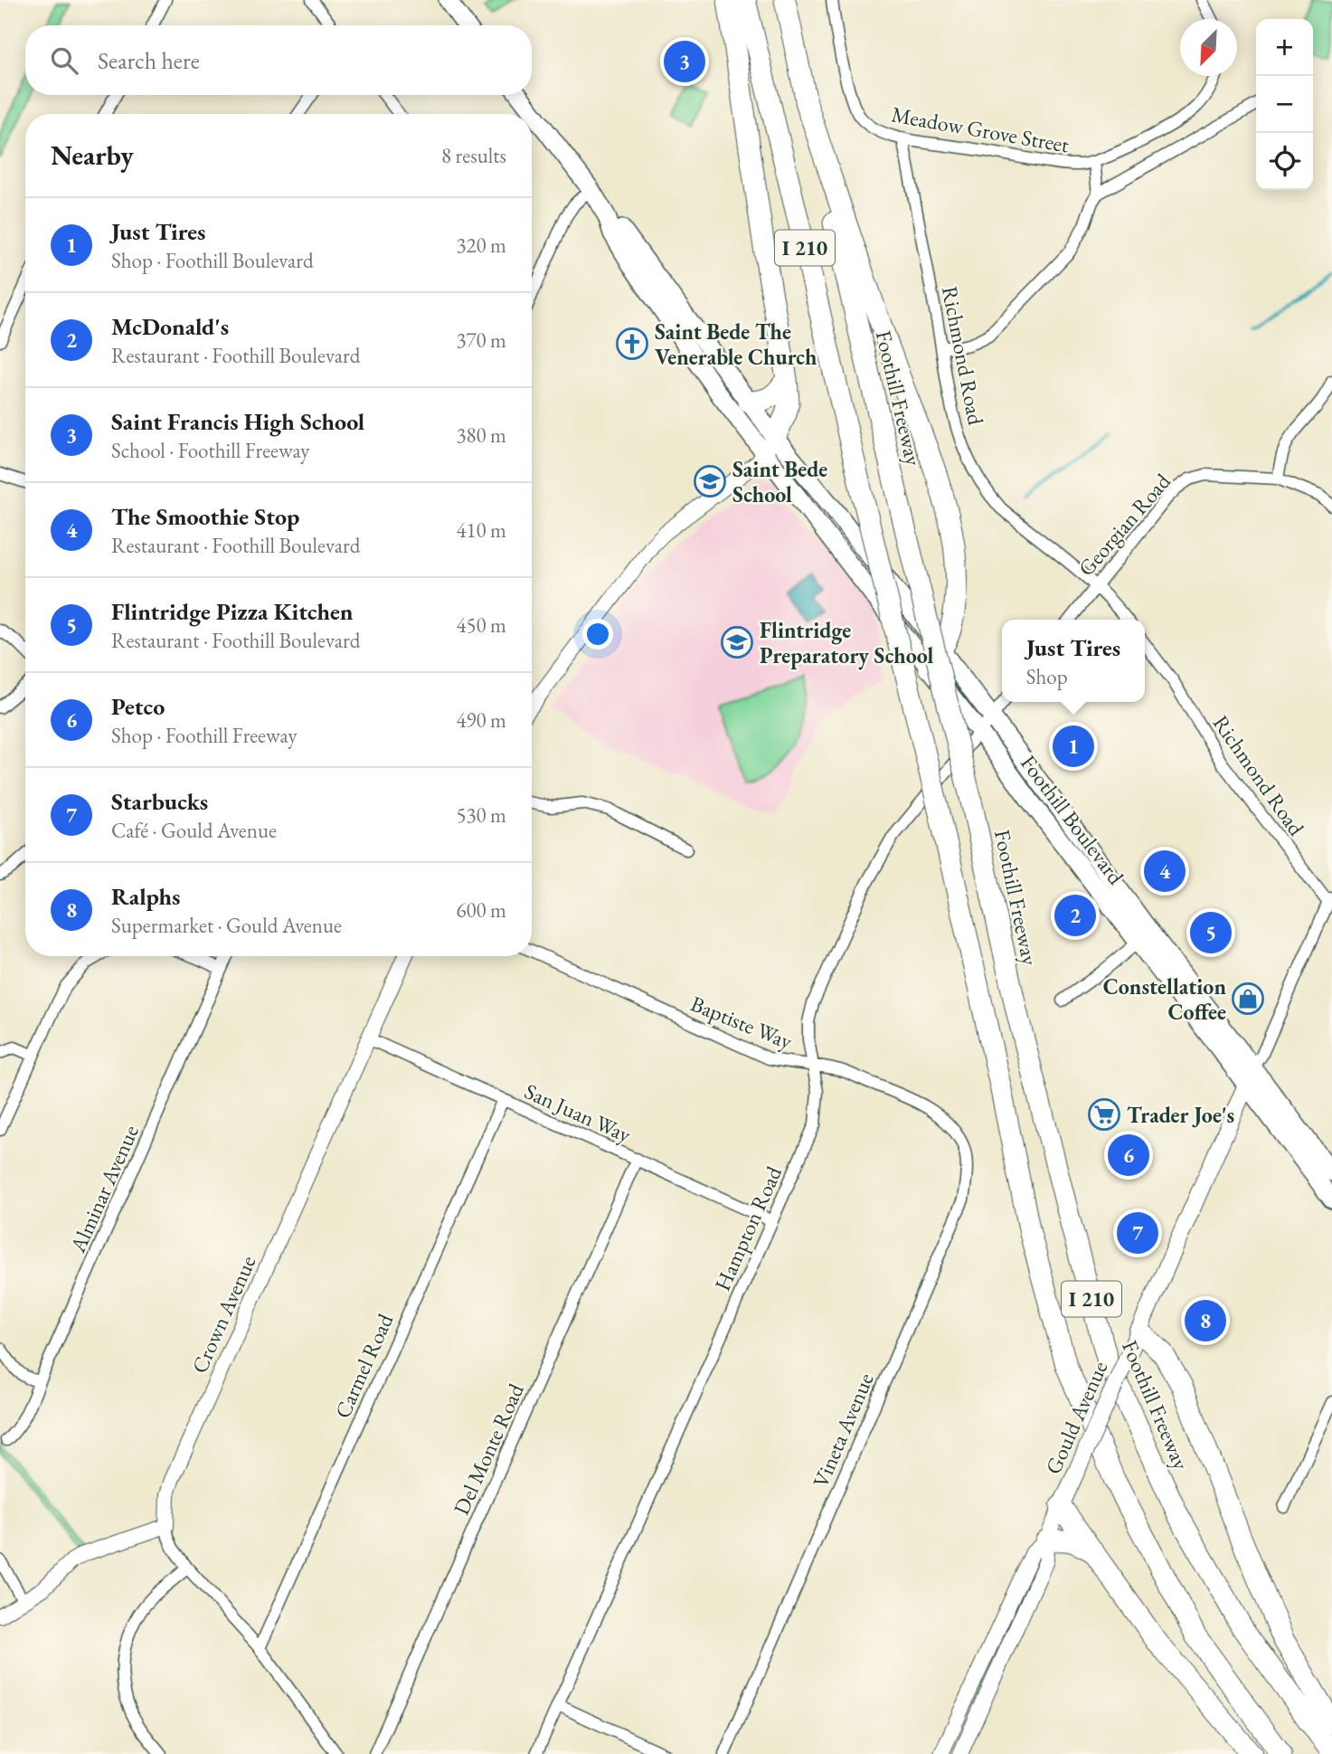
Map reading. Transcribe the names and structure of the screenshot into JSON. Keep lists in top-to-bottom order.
{
  "streets": {
    "highway": ["I 210", "Foothill Freeway"],
    "main road": ["Foothill Boulevard", "Gould Avenue"],
    "street": [
      "Meadow Grove Street",
      "Richmond Road",
      "Georgian Road",
      "Baptiste Way",
      "San Juan Way",
      "Alminar Avenue",
      "Hampton Road",
      "Crown Avenue",
      "Carmel Road",
      "Vineta Avenue",
      "Del Monte Road"
    ]
  },
  "crossings": [
    ["Meadow Grove Street", "Richmond Road"],
    ["Richmond Road", "Georgian Road"],
    ["Richmond Road", "Gould Avenue"],
    ["Foothill Boulevard", "Hampton Road"],
    ["Foothill Boulevard", "Gould Avenue"],
    ["Baptiste Way", "Hampton Road"],
    ["Baptiste Way", "Vineta Avenue"],
    ["San Juan Way", "Hampton Road"],
    ["San Juan Way", "Crown Avenue"],
    ["San Juan Way", "Carmel Road"],
    ["San Juan Way", "Del Monte Road"]
  ],
  "places": {
    "church": ["Saint Bede The Venerable Church"],
    "school or university": ["Saint Bede School", "Flintridge Preparatory School"],
    "shop": ["Constellation Coffee"],
    "supermarket": ["Trader Joe's"]
  },
  "north": "bottom left",
  "page": {
    "map_buttons": ["+", "−"],
    "search": "Search here",
    "pins": [
      "3",
      "1",
      "4",
      "2",
      "5",
      "6",
      "7",
      "8"
    ],
    "heading": ["Nearby", "8 results"],
    "list": [
      {
        "mark": "1",
        "name": "Just Tires",
        "note": "Shop · Foothill Boulevard",
        "value": "320 m"
      },
      {
        "mark": "2",
        "name": "McDonald's",
        "note": "Restaurant · Foothill Boulevard",
        "value": "370 m"
      },
      {
        "mark": "3",
        "name": "Saint Francis High School",
        "note": "School · Foothill Freeway",
        "value": "380 m"
      },
      {
        "mark": "4",
        "name": "The Smoothie Stop",
        "note": "Restaurant · Foothill Boulevard",
        "value": "410 m"
      },
      {
        "mark": "5",
        "name": "Flintridge Pizza Kitchen",
        "note": "Restaurant · Foothill Boulevard",
        "value": "450 m"
      },
      {
        "mark": "6",
        "name": "Petco",
        "note": "Shop · Foothill Freeway",
        "value": "490 m"
      },
      {
        "mark": "7",
        "name": "Starbucks",
        "note": "Café · Gould Avenue",
        "value": "530 m"
      },
      {
        "mark": "8",
        "name": "Ralphs",
        "note": "Supermarket · Gould Avenue",
        "value": "600 m"
      }
    ],
    "popup": ["Just Tires", "Shop"]
  }
}
